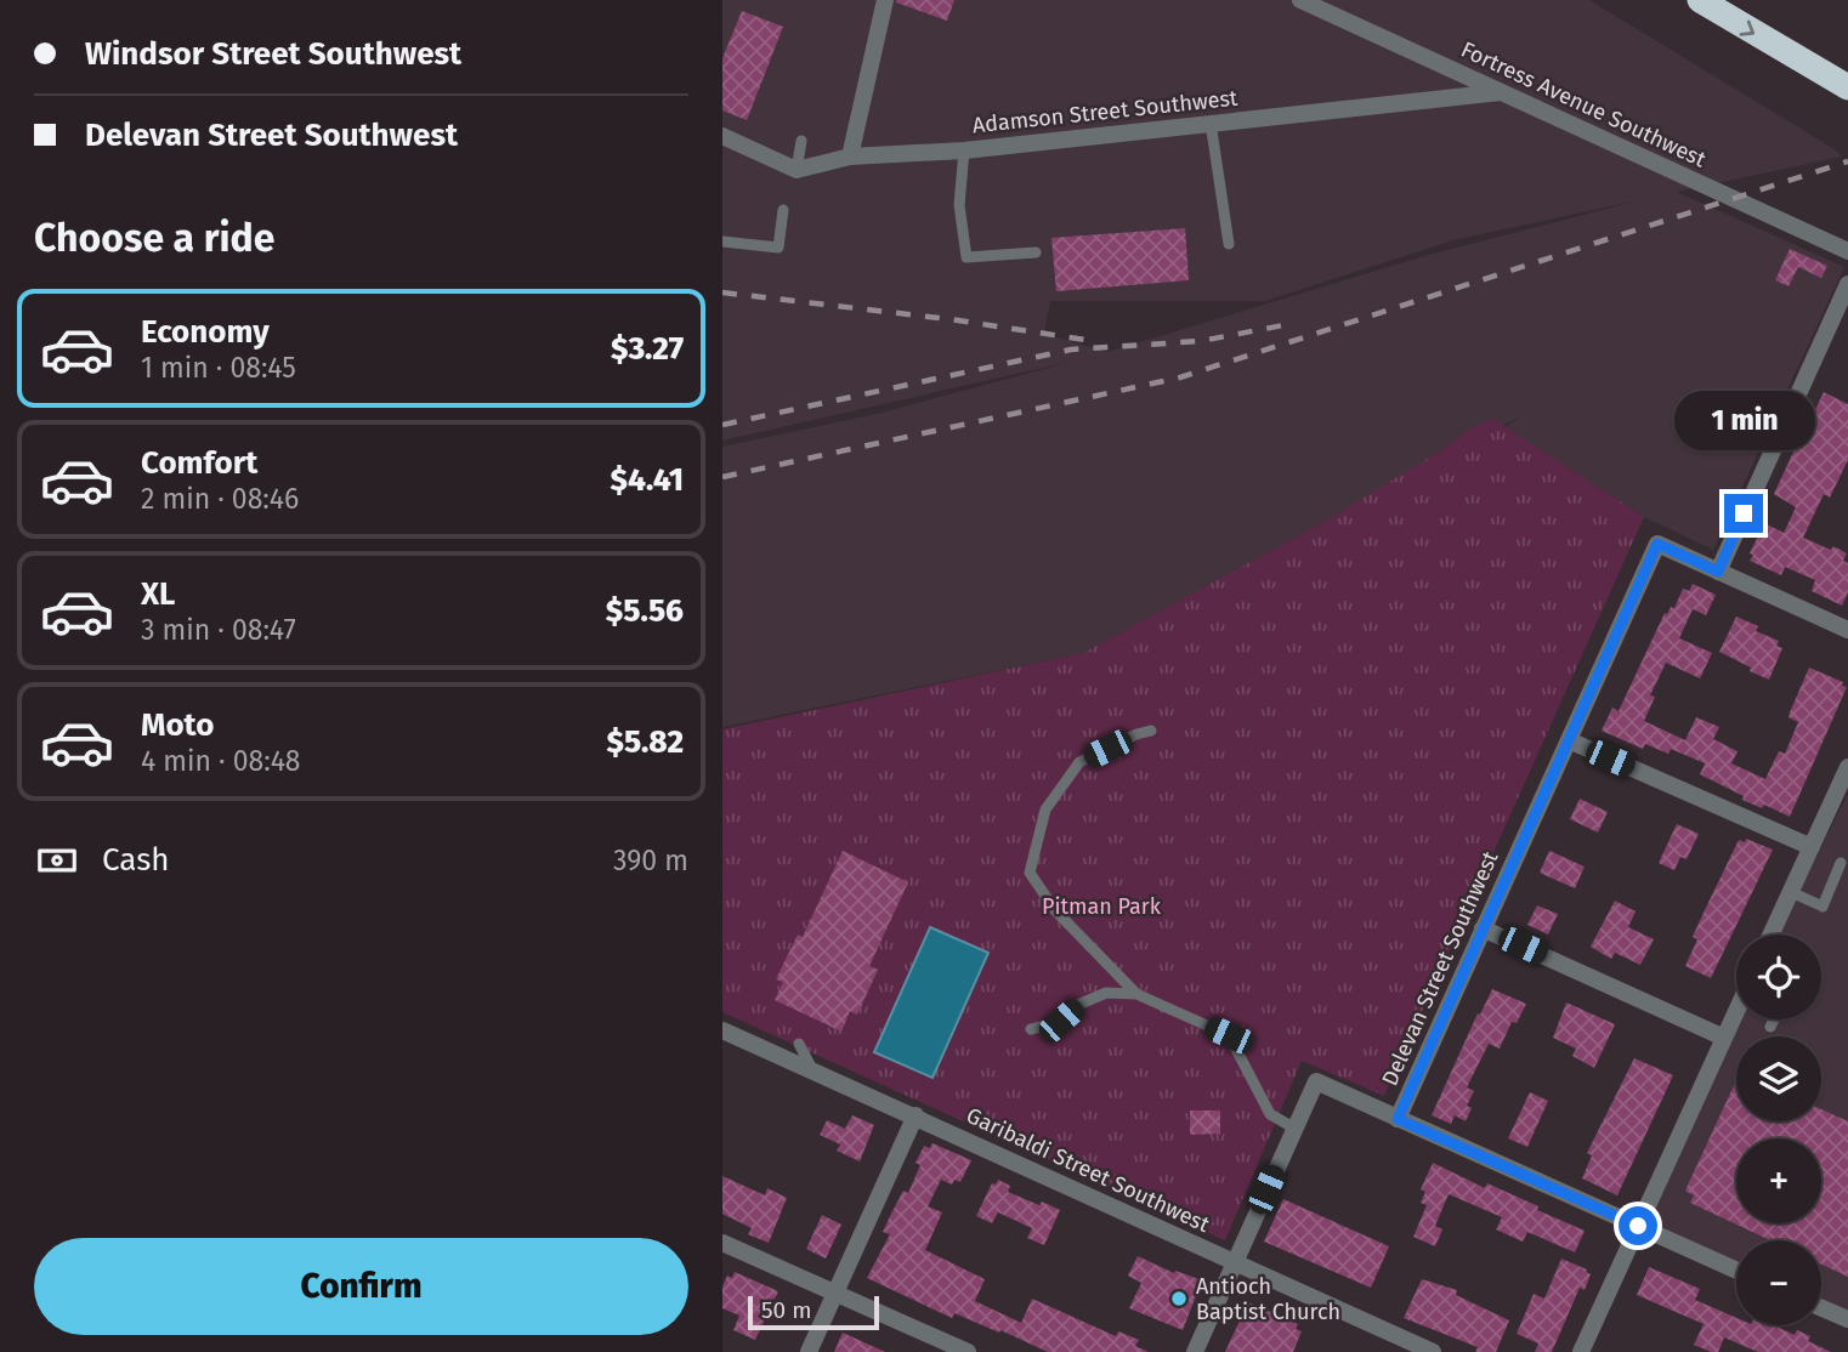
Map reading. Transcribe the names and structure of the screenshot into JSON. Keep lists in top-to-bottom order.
{
  "streets": {
    "street": [
      "Fortress Avenue Southwest",
      "Adamson Street Southwest",
      "Delevan Street Southwest",
      "Garibaldi Street Southwest"
    ]
  },
  "crossings": [
    ["Fortress Avenue Southwest", "Adamson Street Southwest"],
    ["Delevan Street Southwest", "Garibaldi Street Southwest"]
  ],
  "parks": ["Pitman Park"],
  "places": ["Antioch Baptist Church"],
  "scale_bar": "50 m",
  "page": {
    "banner": ["Windsor Street Southwest", "Delevan Street Southwest"],
    "heading": "Choose a ride",
    "list": [
      {
        "name": "Economy",
        "note": "1 min · 08:45",
        "value": "$3.27"
      },
      {
        "name": "Comfort",
        "note": "2 min · 08:46",
        "value": "$4.41"
      },
      {
        "name": "XL",
        "note": "3 min · 08:47",
        "value": "$5.56"
      },
      {
        "name": "Moto",
        "note": "4 min · 08:48",
        "value": "$5.82"
      }
    ],
    "bubble": "1 min",
    "pay": ["Cash", "390 m"],
    "map_buttons": ["+", "−"],
    "buttons": "Confirm",
    "scale": "50 m"
  }
}
